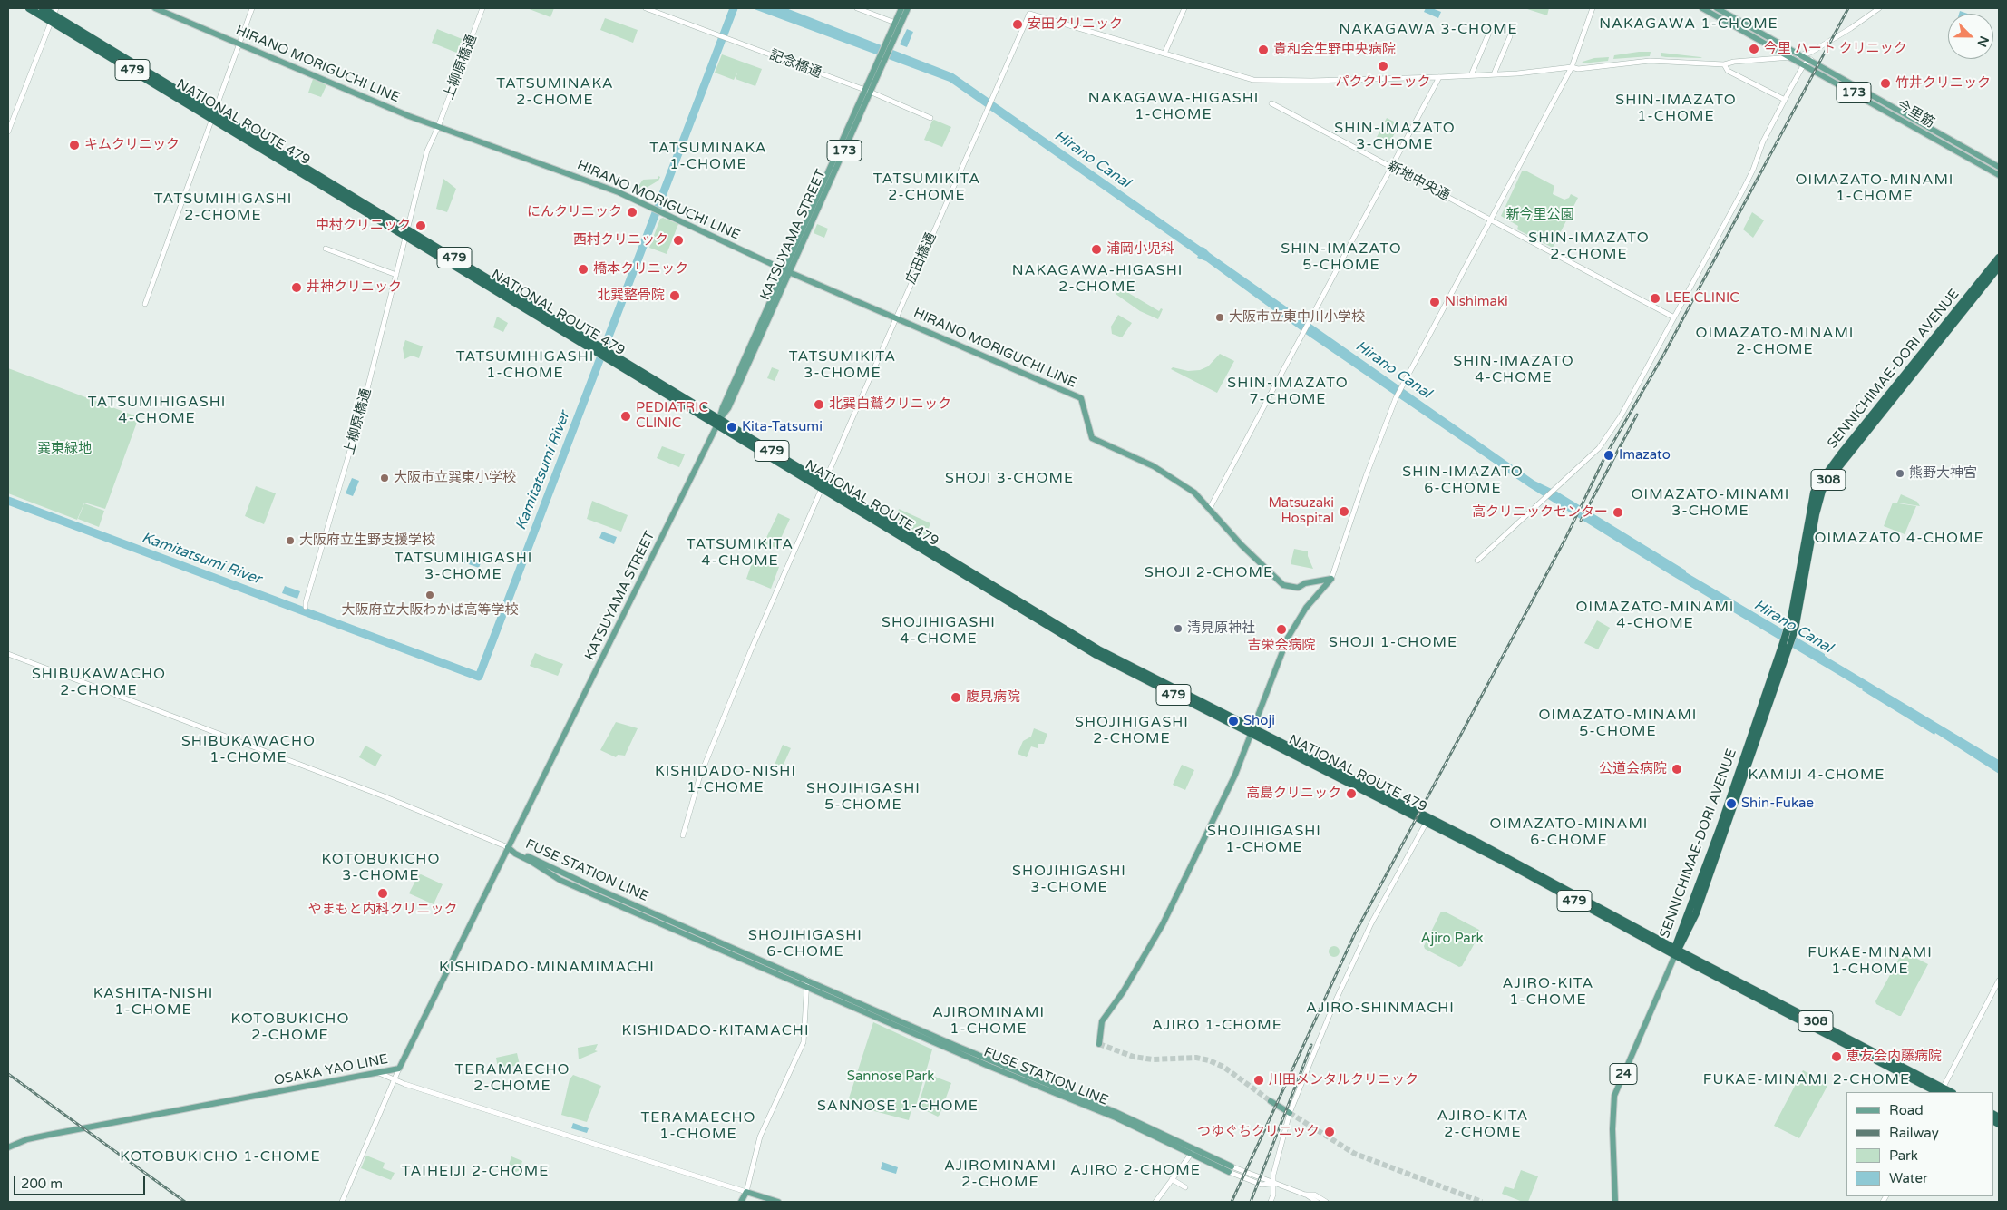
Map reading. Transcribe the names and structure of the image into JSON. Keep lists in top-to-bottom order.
{
  "streets": {
    "highway": [
      "479",
      "NATIONAL ROUTE 479",
      "SENNICHIMAE-DORI AVENUE",
      "308"
    ],
    "main road": [
      "HIRANO MORIGUCHI LINE",
      "173",
      "今里筋",
      "KATSUYAMA STREET",
      "FUSE STATION LINE",
      "OSAKA YAO LINE",
      "24"
    ],
    "street": [
      "記念橋通",
      "上柳原橋通",
      "新地中央通",
      "広田橋通"
    ]
  },
  "crossings": [
    ["HIRANO MORIGUCHI LINE", "上柳原橋通"],
    ["HIRANO MORIGUCHI LINE", "KATSUYAMA STREET"],
    ["HIRANO MORIGUCHI LINE", "広田橋通"],
    ["記念橋通", "KATSUYAMA STREET"],
    ["上柳原橋通", "NATIONAL ROUTE 479"],
    ["NATIONAL ROUTE 479", "KATSUYAMA STREET"],
    ["NATIONAL ROUTE 479", "広田橋通"],
    ["NATIONAL ROUTE 479", "SENNICHIMAE-DORI AVENUE"],
    ["NATIONAL ROUTE 479", "308"],
    ["NATIONAL ROUTE 479", "24"],
    ["KATSUYAMA STREET", "OSAKA YAO LINE"],
    ["SENNICHIMAE-DORI AVENUE", "308"],
    ["SENNICHIMAE-DORI AVENUE", "24"],
    ["308", "24"],
    ["FUSE STATION LINE", "OSAKA YAO LINE"]
  ],
  "districts": [
    "NAKAGAWA 1-CHOME",
    "NAKAGAWA 3-CHOME",
    "TATSUMINAKA 2-CHOME",
    "NAKAGAWA-HIGASHI 1-CHOME",
    "SHIN-IMAZATO 1-CHOME",
    "SHIN-IMAZATO 3-CHOME",
    "TATSUMINAKA 1-CHOME",
    "TATSUMIKITA 2-CHOME",
    "OIMAZATO-MINAMI 1-CHOME",
    "TATSUMIHIGASHI 2-CHOME",
    "SHIN-IMAZATO 2-CHOME",
    "SHIN-IMAZATO 5-CHOME",
    "NAKAGAWA-HIGASHI 2-CHOME",
    "OIMAZATO-MINAMI 2-CHOME",
    "TATSUMIHIGASHI 1-CHOME",
    "TATSUMIKITA 3-CHOME",
    "SHIN-IMAZATO 4-CHOME",
    "SHIN-IMAZATO 7-CHOME",
    "TATSUMIHIGASHI 4-CHOME",
    "SHIN-IMAZATO 6-CHOME",
    "SHOJI 3-CHOME",
    "OIMAZATO-MINAMI 3-CHOME",
    "OIMAZATO 4-CHOME",
    "TATSUMIKITA 4-CHOME",
    "TATSUMIHIGASHI 3-CHOME",
    "SHOJI 2-CHOME",
    "OIMAZATO-MINAMI 4-CHOME",
    "SHOJIHIGASHI 4-CHOME",
    "SHOJI 1-CHOME",
    "SHIBUKAWACHO 2-CHOME",
    "OIMAZATO-MINAMI 5-CHOME",
    "SHOJIHIGASHI 2-CHOME",
    "SHIBUKAWACHO 1-CHOME",
    "KISHIDADO-NISHI 1-CHOME",
    "KAMIJI 4-CHOME",
    "SHOJIHIGASHI 5-CHOME",
    "OIMAZATO-MINAMI 6-CHOME",
    "SHOJIHIGASHI 1-CHOME",
    "KOTOBUKICHO 3-CHOME",
    "SHOJIHIGASHI 3-CHOME",
    "SHOJIHIGASHI 6-CHOME",
    "FUKAE-MINAMI 1-CHOME",
    "KISHIDADO-MINAMIMACHI",
    "AJIRO-KITA 1-CHOME",
    "KASHITA-NISHI 1-CHOME",
    "AJIRO-SHINMACHI",
    "AJIROMINAMI 1-CHOME",
    "KOTOBUKICHO 2-CHOME",
    "AJIRO 1-CHOME",
    "KISHIDADO-KITAMACHI",
    "TERAMAECHO 2-CHOME",
    "FUKAE-MINAMI 2-CHOME",
    "SANNOSE 1-CHOME",
    "AJIRO-KITA 2-CHOME",
    "TERAMAECHO 1-CHOME",
    "KOTOBUKICHO 1-CHOME",
    "AJIROMINAMI 2-CHOME",
    "AJIRO 2-CHOME",
    "TAIHEIJI 2-CHOME"
  ],
  "water": ["Hirano Canal", "Kamitatsumi River"],
  "parks": [
    "新今里公園",
    "巽東緑地",
    "Ajiro Park",
    "Sannose Park"
  ],
  "places": [
    "安田クリニック",
    "今里 ハート クリニック",
    "貴和会生野中央病院",
    "パククリニック",
    "竹井クリニック",
    "キムクリニック",
    "にんクリニック",
    "中村クリニック",
    "西村クリニック",
    "浦岡小児科",
    "橋本クリニック",
    "井神クリニック",
    "北巽整骨院",
    "LEE CLINIC",
    "Nishimaki",
    "大阪市立東中川小学校",
    "北巽白鷲クリニック",
    "PEDIATRIC CLINIC",
    "Kita-Tatsumi",
    "Imazato",
    "熊野大神宮",
    "大阪市立巽東小学校",
    "Matsuzaki Hospital",
    "高クリニックセンター",
    "大阪府立生野支援学校",
    "大阪府立大阪わかば高等学校",
    "清見原神社",
    "吉栄会病院",
    "腹見病院",
    "Shoji",
    "公道会病院",
    "高島クリニック",
    "Shin-Fukae",
    "やまもと内科クリニック",
    "恵友会内藤病院",
    "川田メンタルクリニック",
    "つゆぐちクリニック"
  ],
  "legend": [
    "Road",
    "Railway",
    "Park",
    "Water"
  ],
  "scale_bar": "200 m",
  "north": "bottom right"
}
